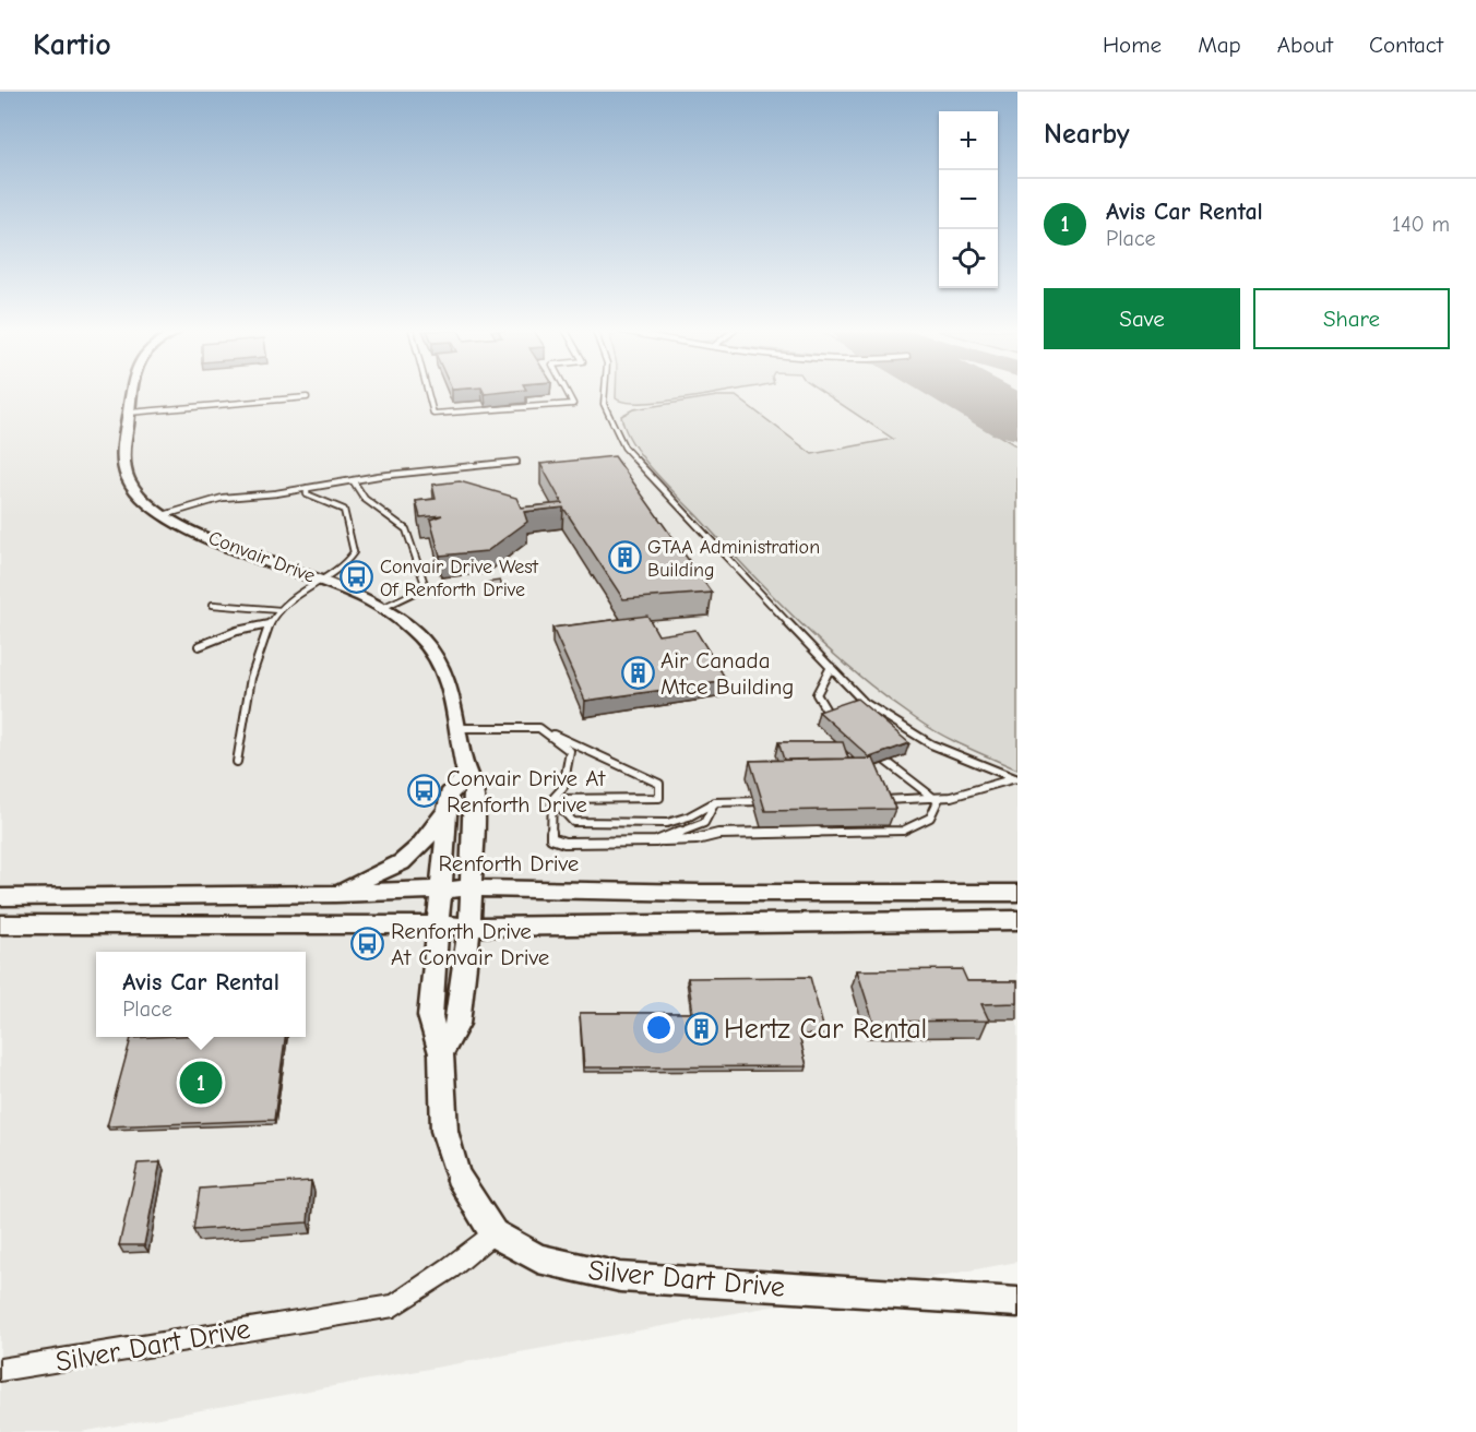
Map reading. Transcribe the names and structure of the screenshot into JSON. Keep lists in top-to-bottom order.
{
  "streets": {
    "street": ["Convair Drive", "Renforth Drive", "Silver Dart Drive"]
  },
  "crossings": [
    ["Convair Drive", "Renforth Drive"]
  ],
  "places": {
    "building": ["GTAA Administration Building", "Air Canada Mtce Building", "Hertz Car Rental"],
    "bus stop": ["Convair Drive West Of Renforth Drive", "Convair Drive At Renforth Drive", "Renforth Drive At Convair Drive"]
  },
  "page": {
    "header": "Kartio",
    "nav": [
      "Home",
      "Map",
      "About",
      "Contact"
    ],
    "heading": "Nearby",
    "map_buttons": ["+", "−"],
    "list": [
      {
        "mark": "1",
        "name": "Avis Car Rental",
        "note": "Place",
        "value": "140 m"
      }
    ],
    "buttons": ["Save", "Share"],
    "popup": ["Avis Car Rental", "Place"],
    "pins": "1"
  }
}
